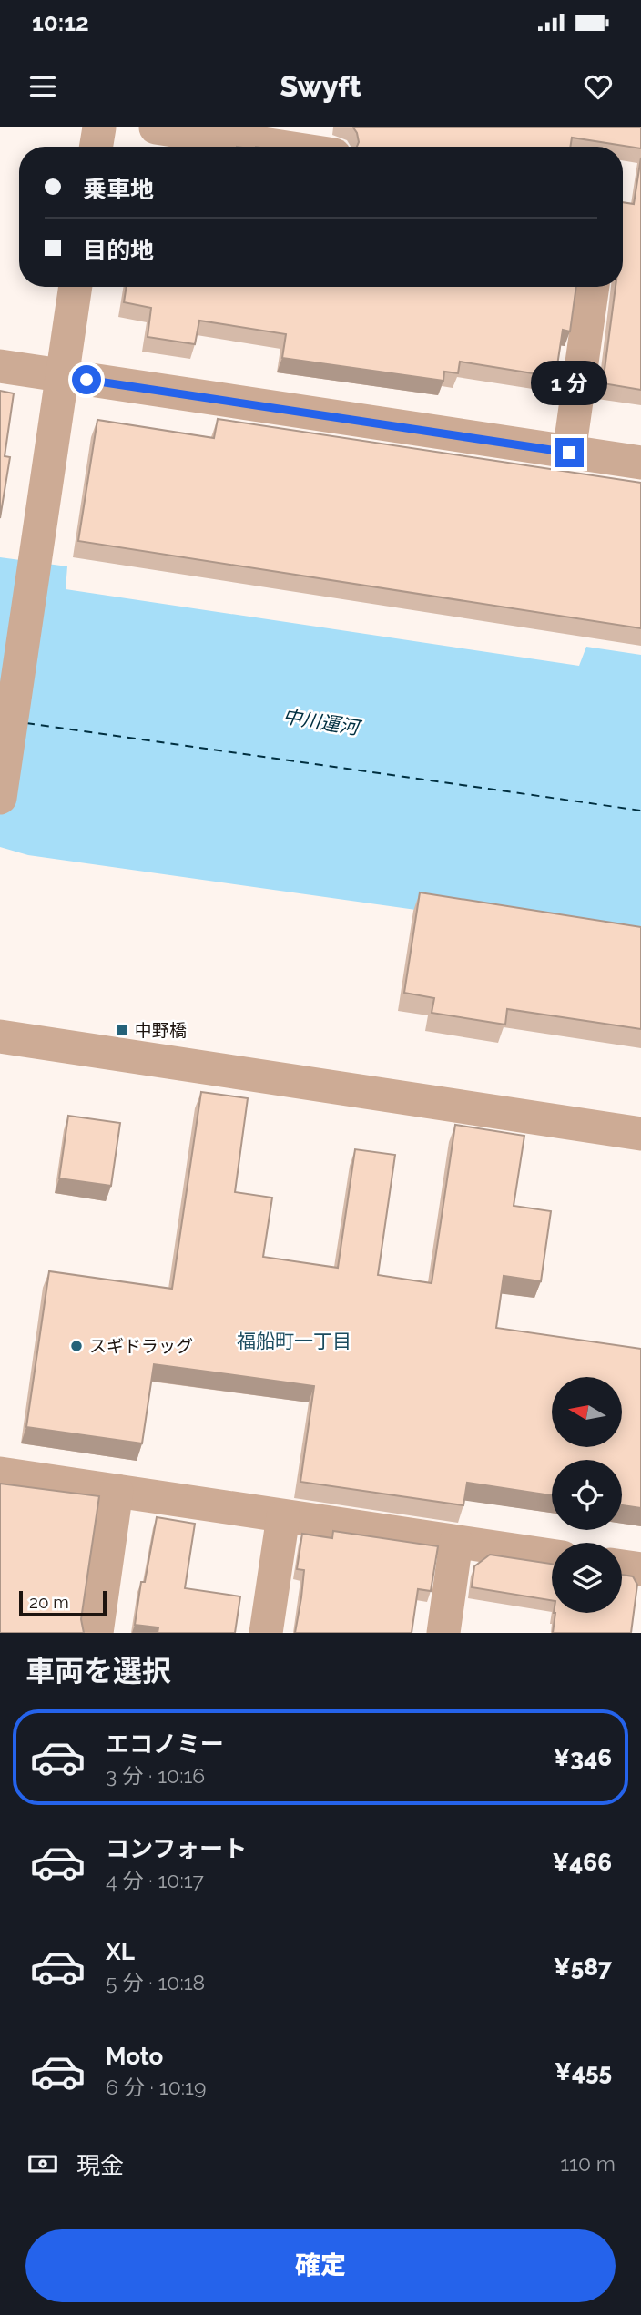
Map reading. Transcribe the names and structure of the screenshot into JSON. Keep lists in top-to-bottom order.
{
  "districts": ["福船町一丁目"],
  "water": ["中川運河"],
  "places": {
    "transit": ["中野橋"],
    "other": ["スギドラッグ"]
  },
  "scale_bar": "20 m",
  "north": "left",
  "page": {
    "status": "10:12",
    "header": "Swyft",
    "banner": ["乗車地", "目的地"],
    "bubble": "1 分",
    "scale": "20 m",
    "heading": "車両を選択",
    "list": [
      {
        "name": "エコノミー",
        "note": "3 分 · 10:16",
        "value": "¥346"
      },
      {
        "name": "コンフォート",
        "note": "4 分 · 10:17",
        "value": "¥466"
      },
      {
        "name": "XL",
        "note": "5 分 · 10:18",
        "value": "¥587"
      },
      {
        "name": "Moto",
        "note": "6 分 · 10:19",
        "value": "¥455"
      }
    ],
    "pay": ["現金", "110 m"],
    "buttons": "確定"
  }
}
